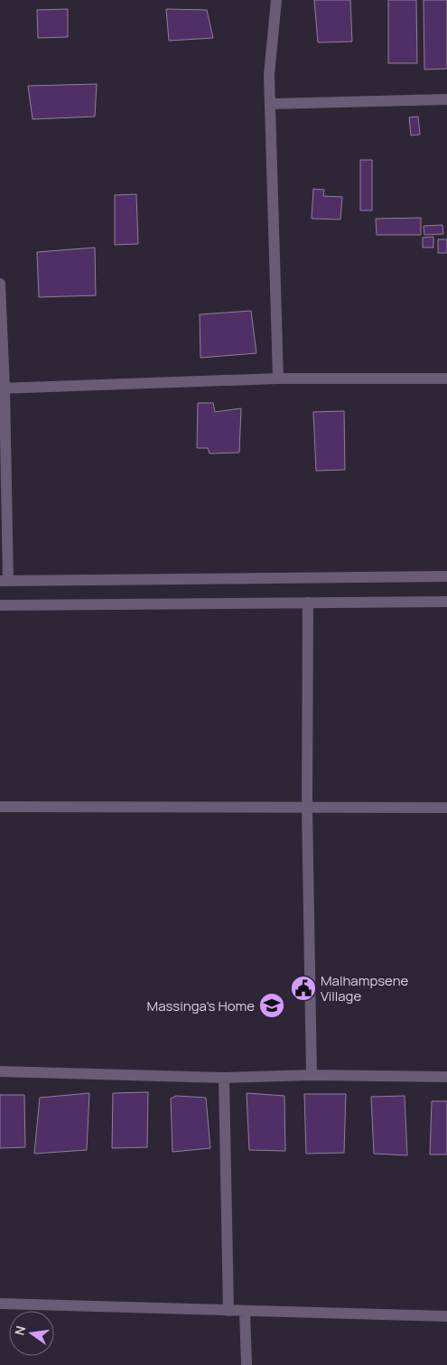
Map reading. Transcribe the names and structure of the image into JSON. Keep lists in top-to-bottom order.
{
  "places": {
    "public building": ["Malhampsene Village"],
    "school or university": ["Massinga's Home"]
  },
  "north": "left"
}
